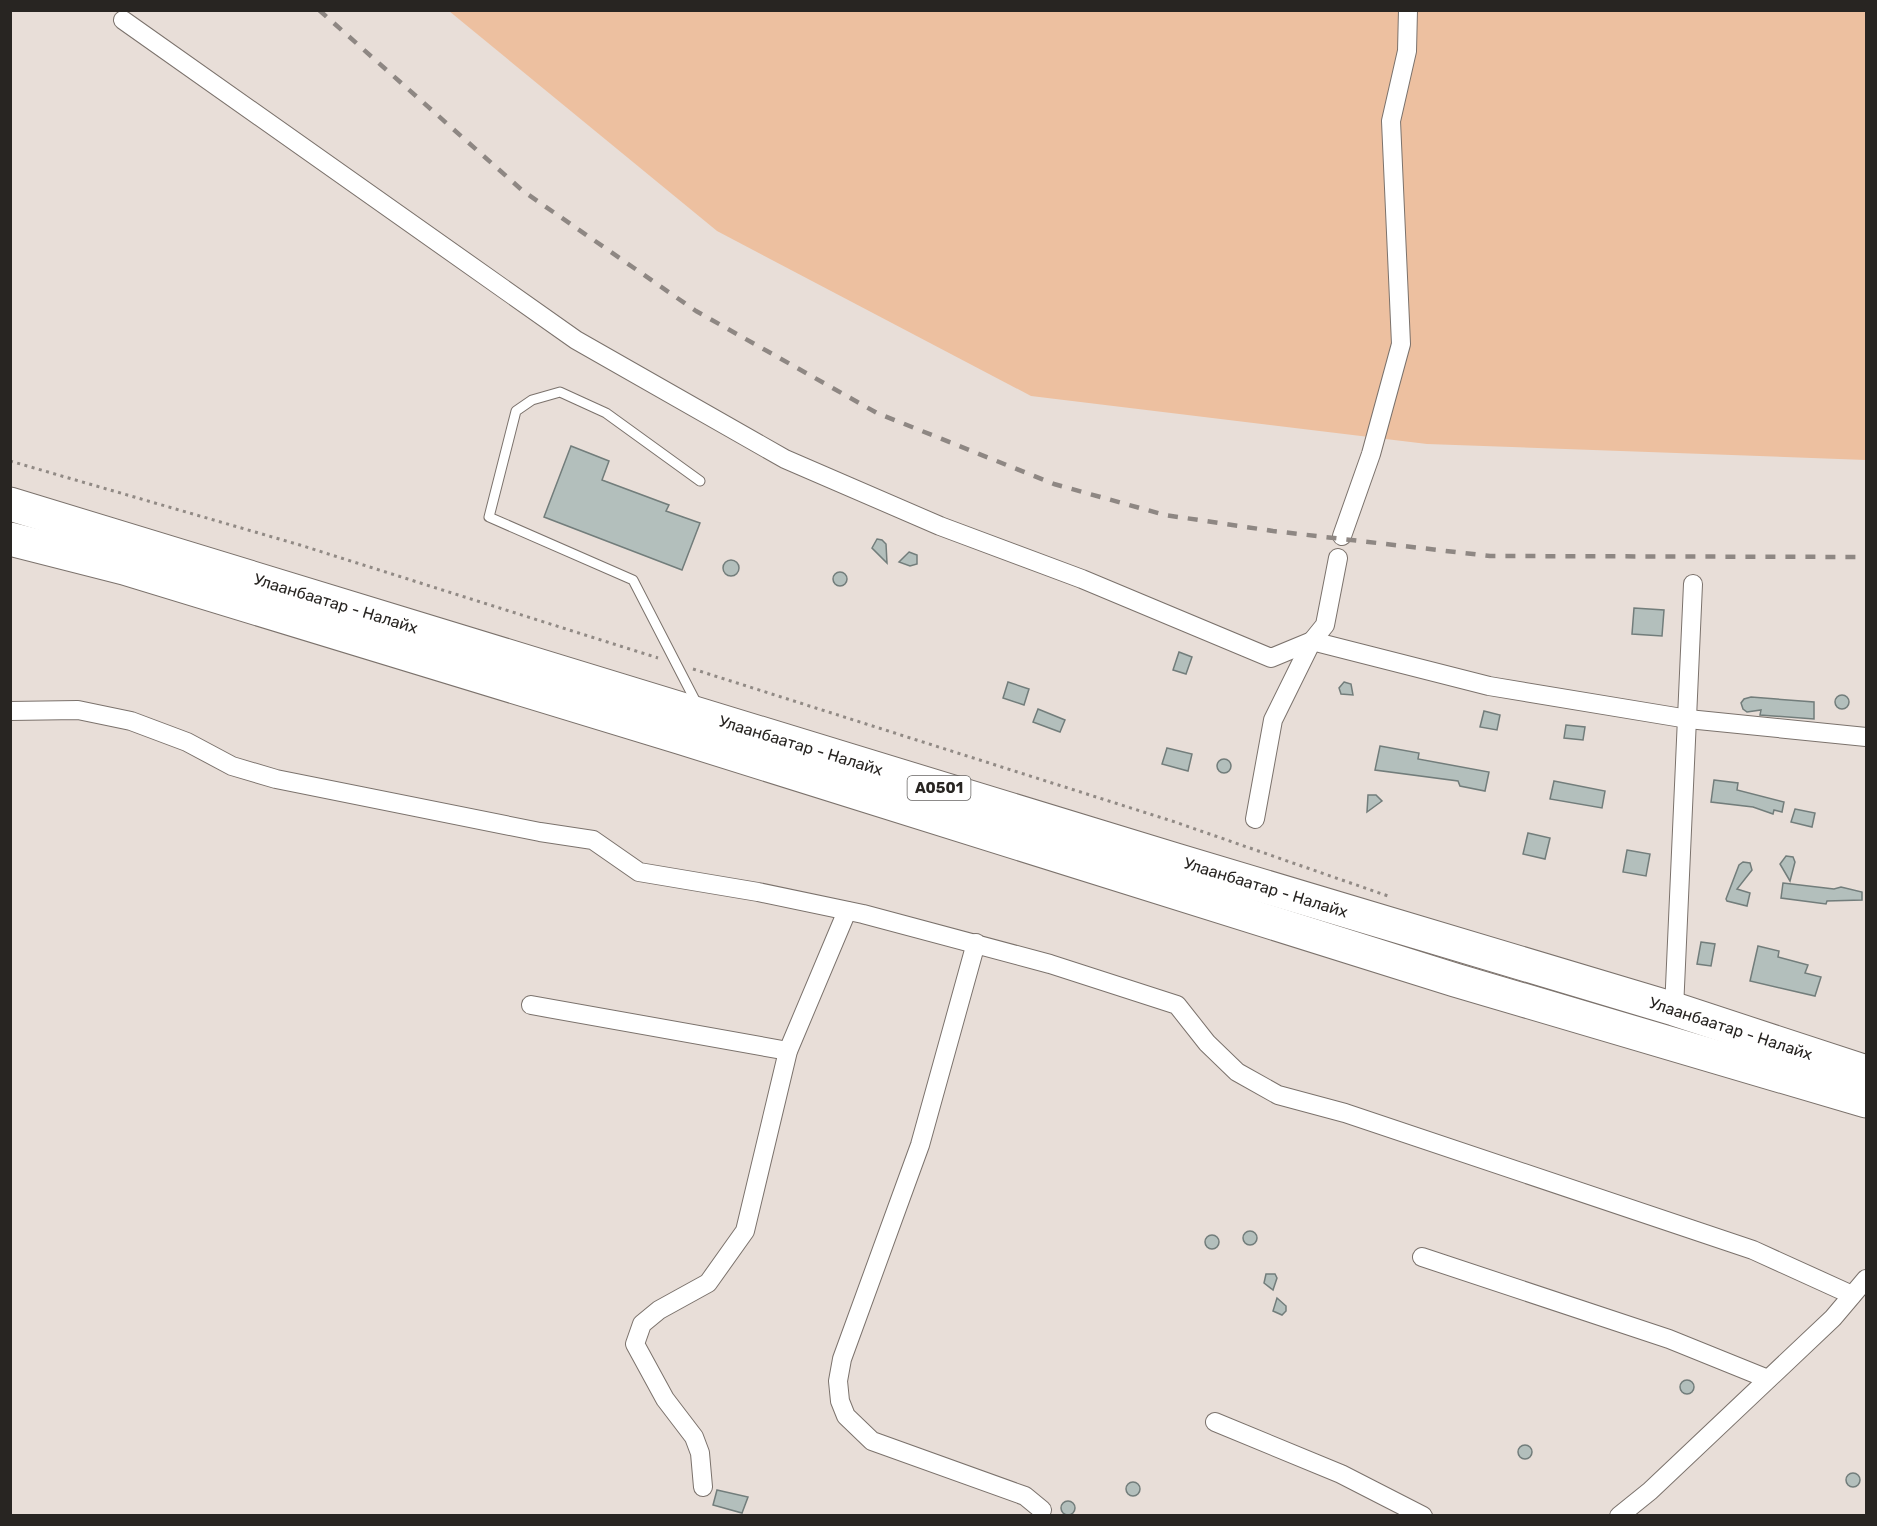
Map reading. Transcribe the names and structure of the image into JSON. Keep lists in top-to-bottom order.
{
  "streets": {
    "highway": ["Улаанбаатар - Налайх", "A0501"]
  }
}
